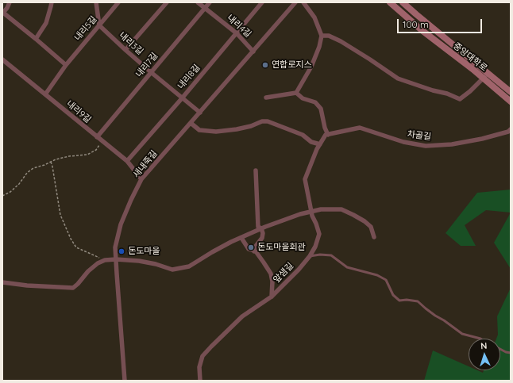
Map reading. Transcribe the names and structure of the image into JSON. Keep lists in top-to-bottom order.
{
  "streets": {
    "street": [
      "내리4길",
      "내리5길",
      "내리3길",
      "중앙대학로",
      "내리7길",
      "내리8길",
      "내리9길",
      "차골길",
      "새내죽길",
      "앞샘길"
    ]
  },
  "crossings": [
    ["내리4길", "내리7길"],
    ["내리4길", "내리8길"],
    ["내리4길", "새내죽길"],
    ["내리5길", "내리3길"],
    ["내리5길", "내리9길"],
    ["내리3길", "내리7길"],
    ["내리3길", "내리8길"],
    ["내리3길", "새내죽길"],
    ["내리7길", "내리9길"],
    ["내리8길", "내리9길"],
    ["내리9길", "새내죽길"],
    ["차골길", "앞샘길"]
  ],
  "places": ["연합로지스", "돈도마을회관", "돈도마을"],
  "scale_bar": "100 m",
  "north": "top"
}
